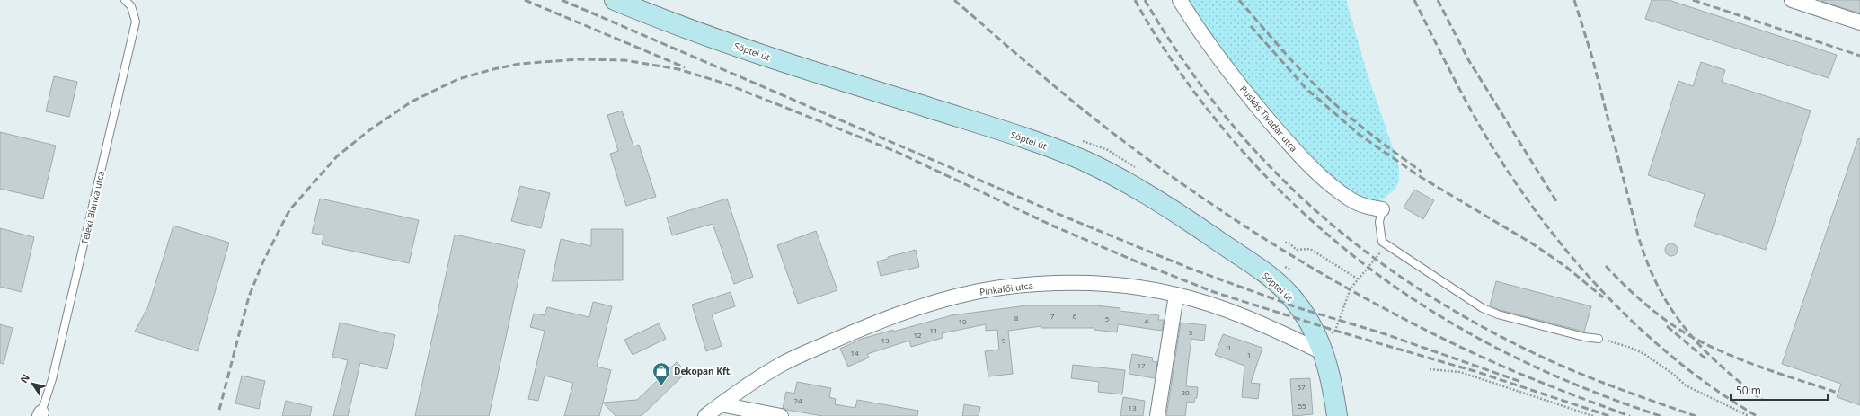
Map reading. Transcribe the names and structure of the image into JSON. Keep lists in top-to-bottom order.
{
  "streets": {
    "street": ["Söptei út", "Puskás Tivadar utca", "Pinkafői utca"],
    "lane": ["Teleki Blanka utca"]
  },
  "crossings": [
    ["Söptei út", "Pinkafői utca"]
  ],
  "places": {
    "shop": ["Dekopan Kft."]
  },
  "house_numbers": [
    "7",
    "6",
    "8",
    "5",
    "4",
    "10",
    "11",
    "3",
    "12",
    "13",
    "9",
    "1",
    "14",
    "1",
    "17",
    "57",
    "20",
    "24",
    "55",
    "13"
  ],
  "scale_bar": "50 m",
  "north": "top left"
}
